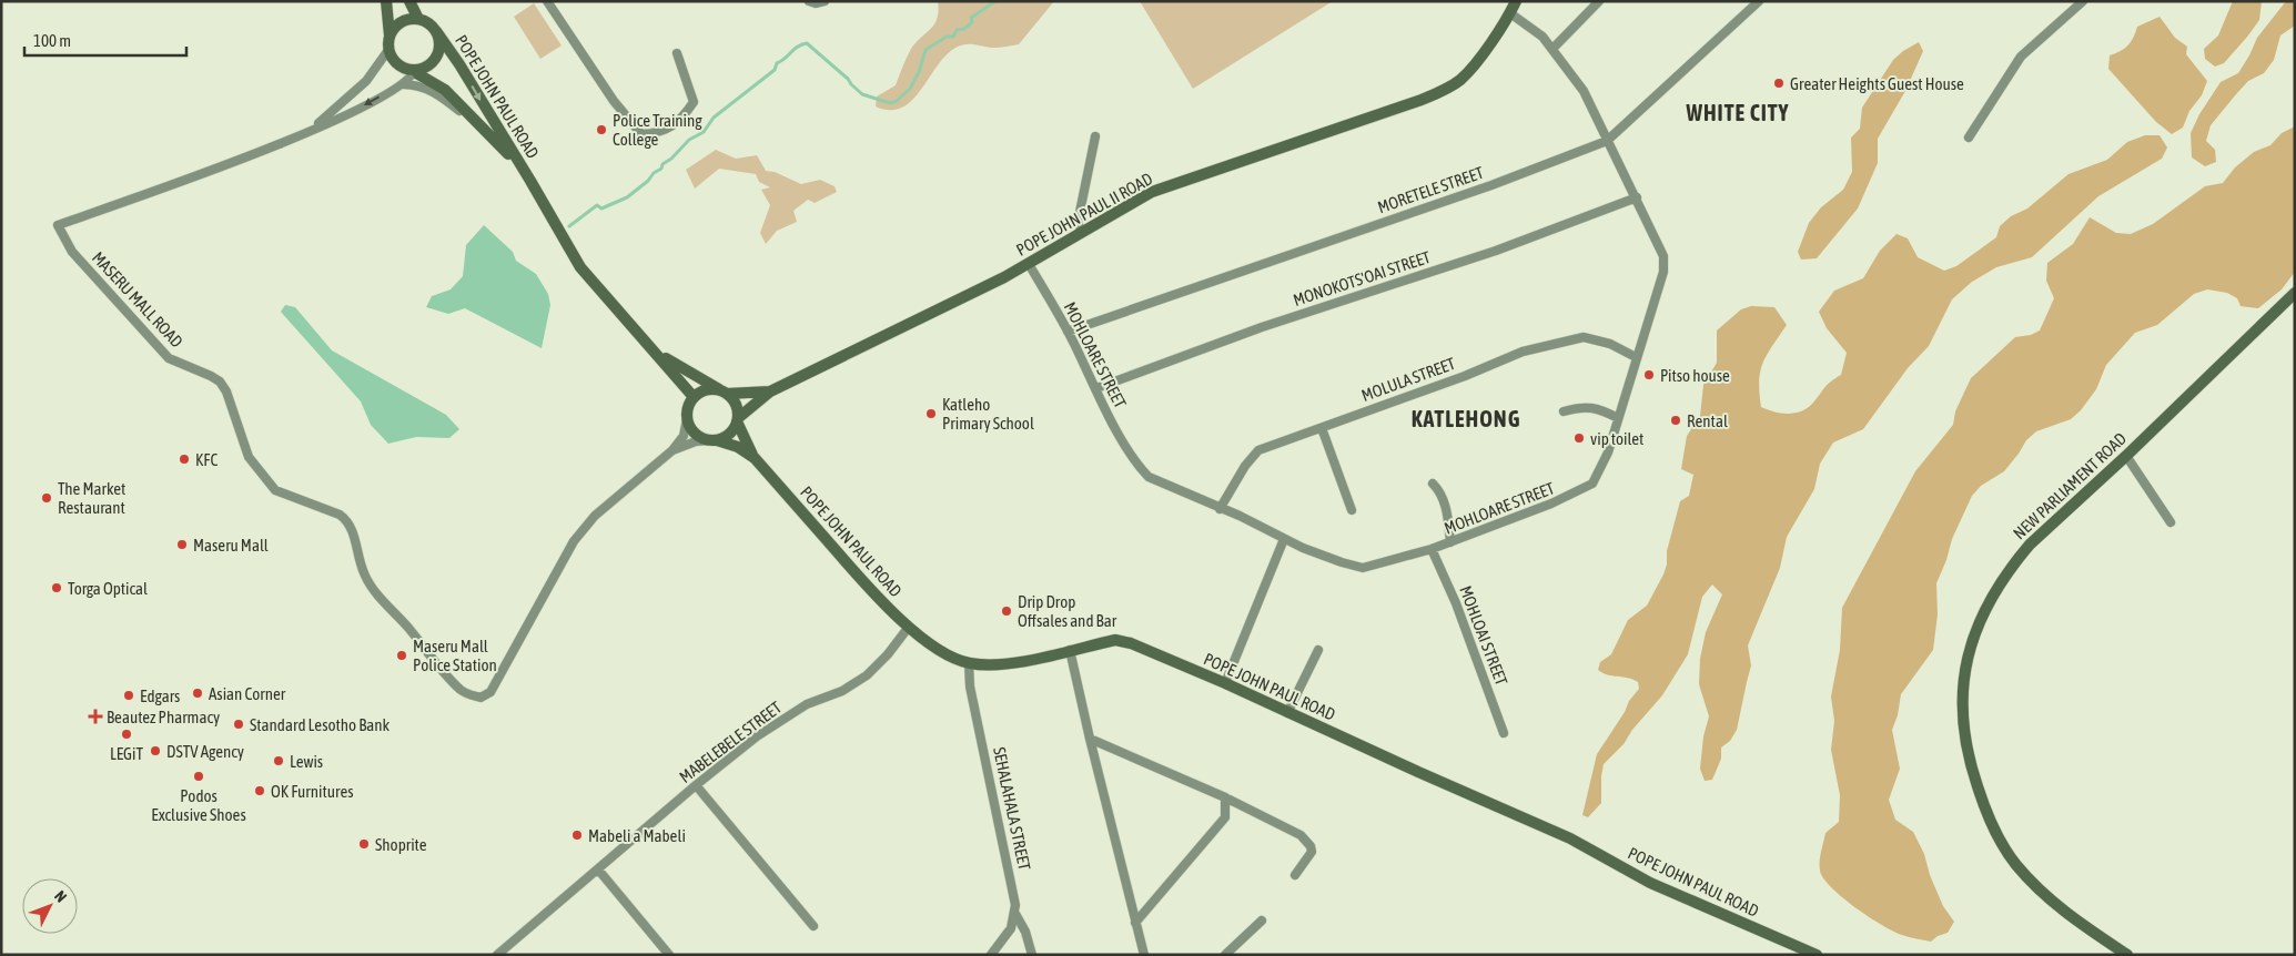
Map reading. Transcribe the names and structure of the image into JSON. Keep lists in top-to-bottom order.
{
  "streets": {
    "main road": ["POPE JOHN PAUL ROAD", "POPE JOHN PAUL II ROAD", "NEW PARLIAMENT ROAD"],
    "street": [
      "MORETELE STREET",
      "MONOKOTS'OAI STREET",
      "MASERU MALL ROAD",
      "MOHLOARE STREET",
      "MOLULA STREET",
      "MOHLOAI STREET",
      "MABELEBELE STREET",
      "SEHALAHALA STREET"
    ]
  },
  "crossings": [
    ["POPE JOHN PAUL ROAD", "MASERU MALL ROAD"],
    ["POPE JOHN PAUL ROAD", "MABELEBELE STREET"],
    ["POPE JOHN PAUL ROAD", "SEHALAHALA STREET"],
    ["MORETELE STREET", "MOHLOARE STREET"],
    ["POPE JOHN PAUL II ROAD", "MOHLOARE STREET"],
    ["MONOKOTS'OAI STREET", "MOHLOARE STREET"],
    ["MOHLOARE STREET", "MOLULA STREET"],
    ["MOHLOARE STREET", "MOHLOAI STREET"]
  ],
  "districts": ["WHITE CITY", "KATLEHONG"],
  "places": {
    "other": [
      "Greater Heights Guest House",
      "Police Training College",
      "Pitso house",
      "Katleho Primary School",
      "Rental",
      "vip toilet",
      "KFC",
      "The Market Restaurant",
      "Maseru Mall",
      "Torga Optical",
      "Drip Drop Offsales and Bar",
      "Maseru Mall Police Station",
      "Asian Corner",
      "Edgars",
      "Standard Lesotho Bank",
      "LEGiT",
      "DSTV Agency",
      "Lewis",
      "Podos Exclusive Shoes",
      "OK Furnitures",
      "Mabeli a Mabeli",
      "Shoprite"
    ],
    "health": ["Beautez Pharmacy"]
  },
  "scale_bar": "100 m",
  "north": "top right"
}
